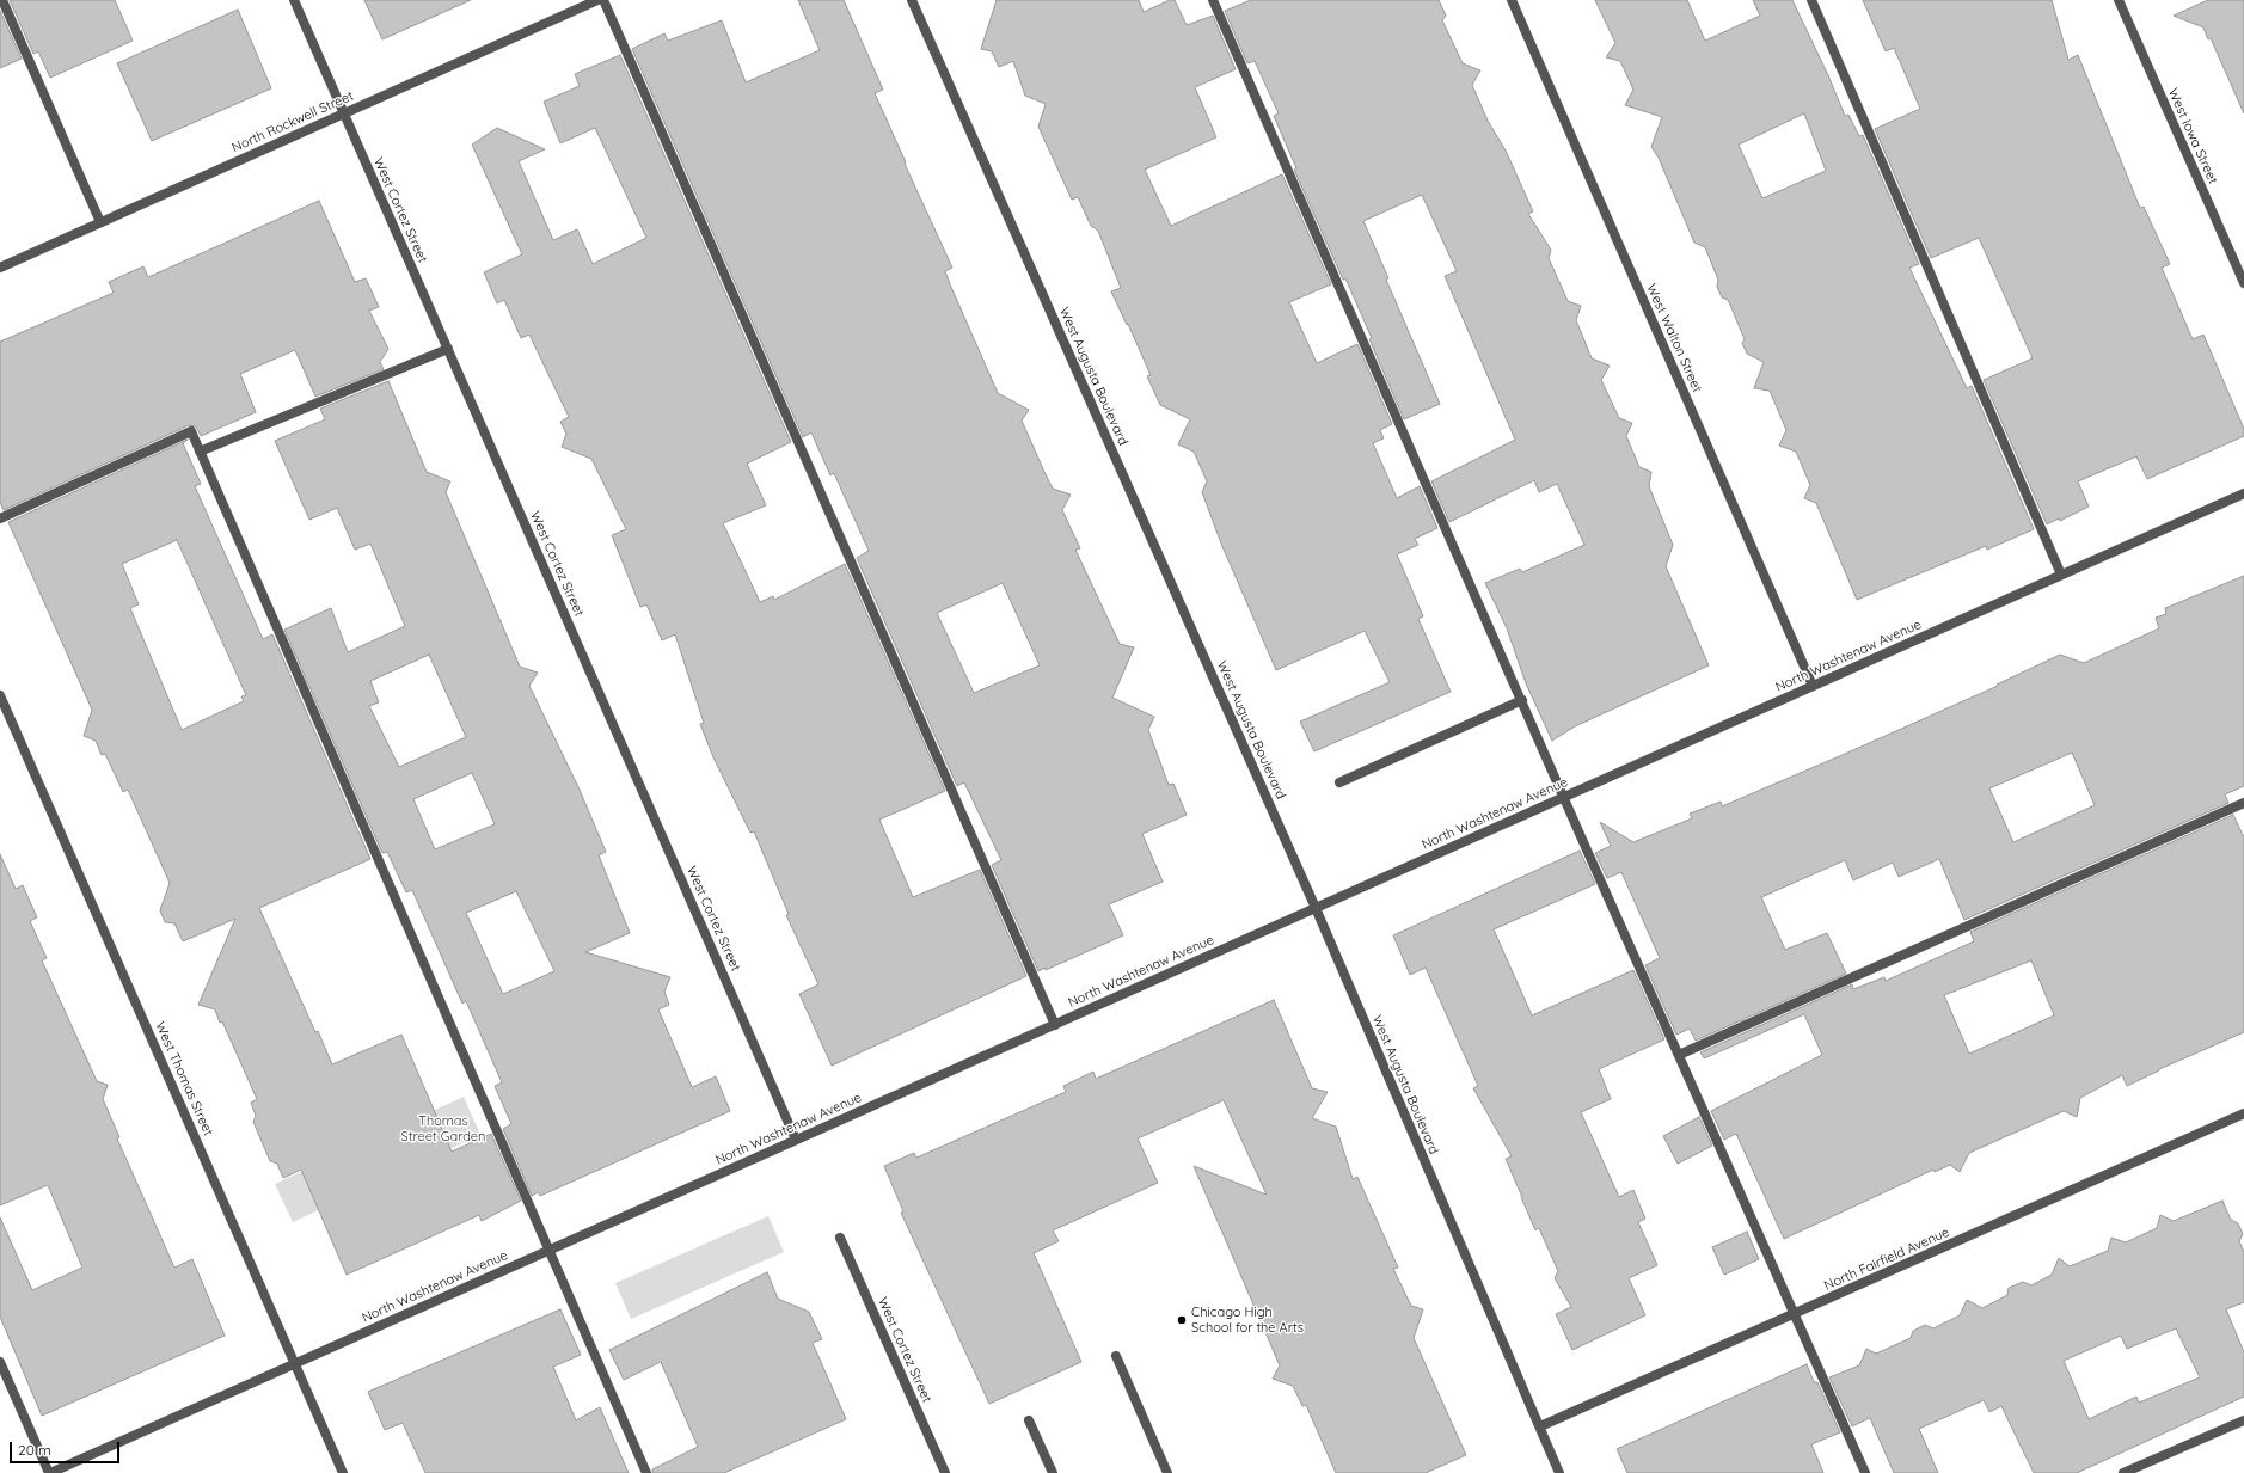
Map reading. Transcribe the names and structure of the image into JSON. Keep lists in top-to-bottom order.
{
  "streets": {
    "street": [
      "North Rockwell Street",
      "West Iowa Street",
      "West Cortez Street",
      "West Walton Street",
      "West Augusta Boulevard",
      "North Washtenaw Avenue",
      "West Thomas Street",
      "North Fairfield Avenue"
    ]
  },
  "crossings": [
    ["North Rockwell Street", "West Cortez Street"],
    ["West Cortez Street", "North Washtenaw Avenue"],
    ["West Walton Street", "North Washtenaw Avenue"],
    ["West Augusta Boulevard", "North Washtenaw Avenue"],
    ["West Augusta Boulevard", "North Fairfield Avenue"],
    ["North Washtenaw Avenue", "West Thomas Street"]
  ],
  "parks": ["Thomas Street Garden"],
  "places": ["Chicago High School for the Arts"],
  "scale_bar": "20 m"
}
